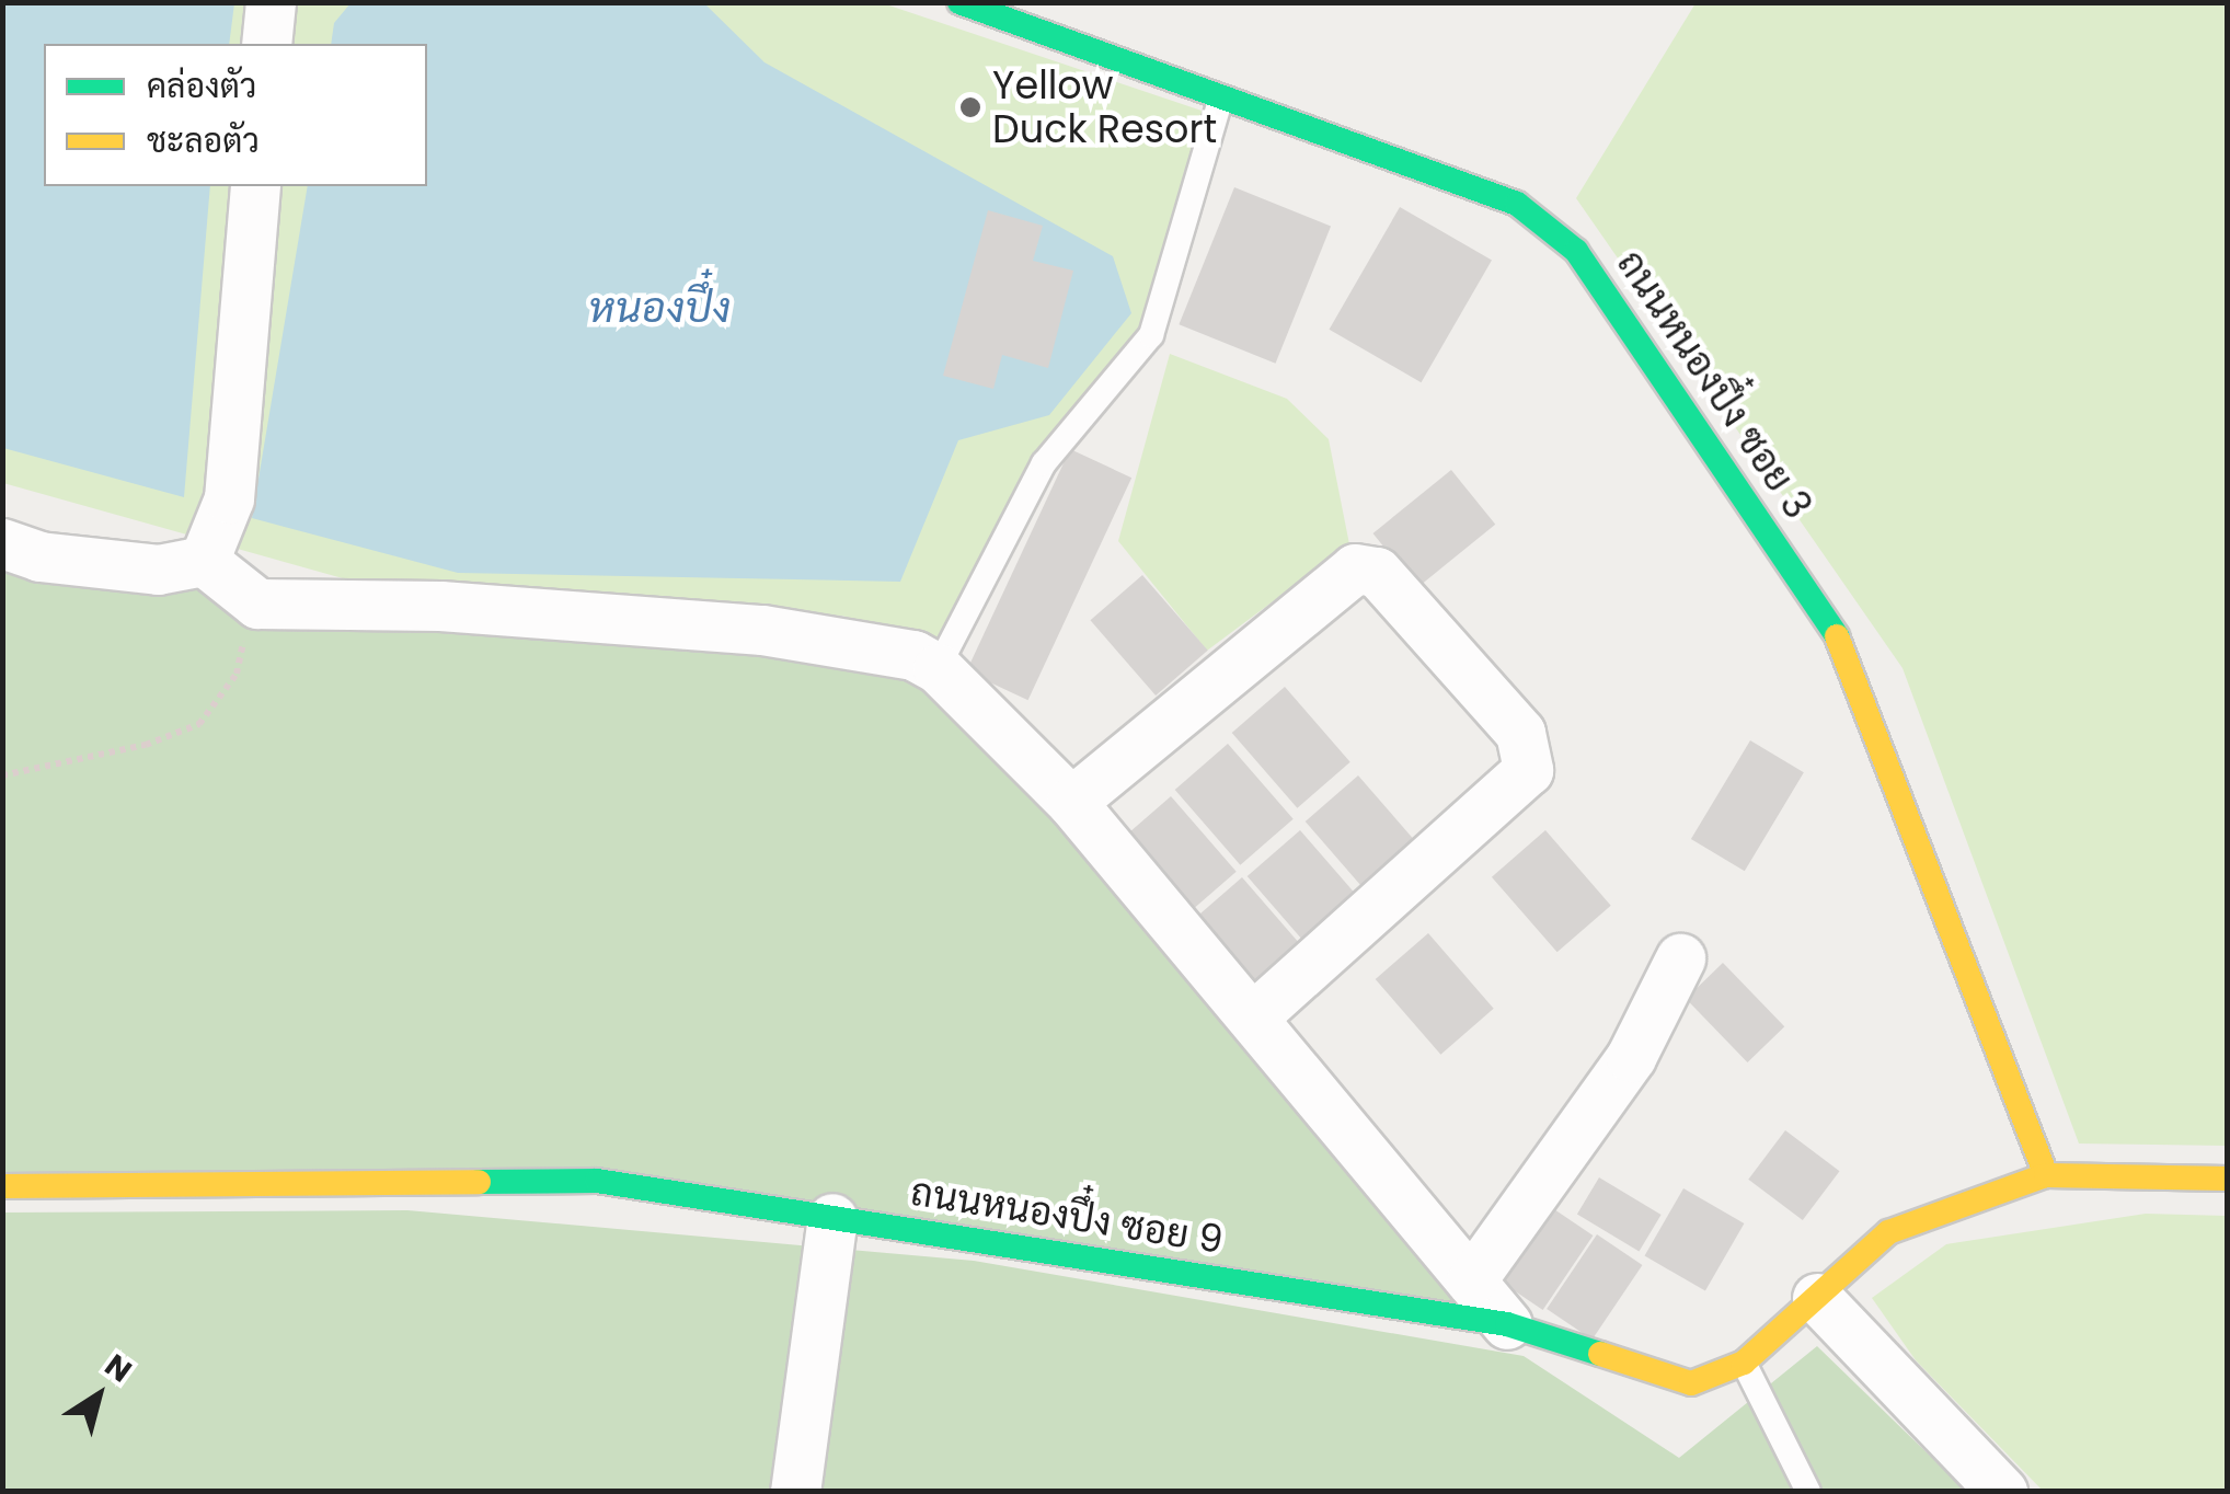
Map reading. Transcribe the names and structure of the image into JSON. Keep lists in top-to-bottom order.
{
  "streets": {
    "street": ["ถนนหนองปึ๋ง ซอย 3", "ถนนหนองปึ๋ง ซอย 9"]
  },
  "crossings": [
    ["ถนนหนองปึ๋ง ซอย 3", "ถนนหนองปึ๋ง ซอย 9"]
  ],
  "water": ["หนองปึ๋ง"],
  "places": ["Yellow Duck Resort"],
  "legend": ["คล่องตัว", "ชะลอตัว"],
  "north": "top right"
}
